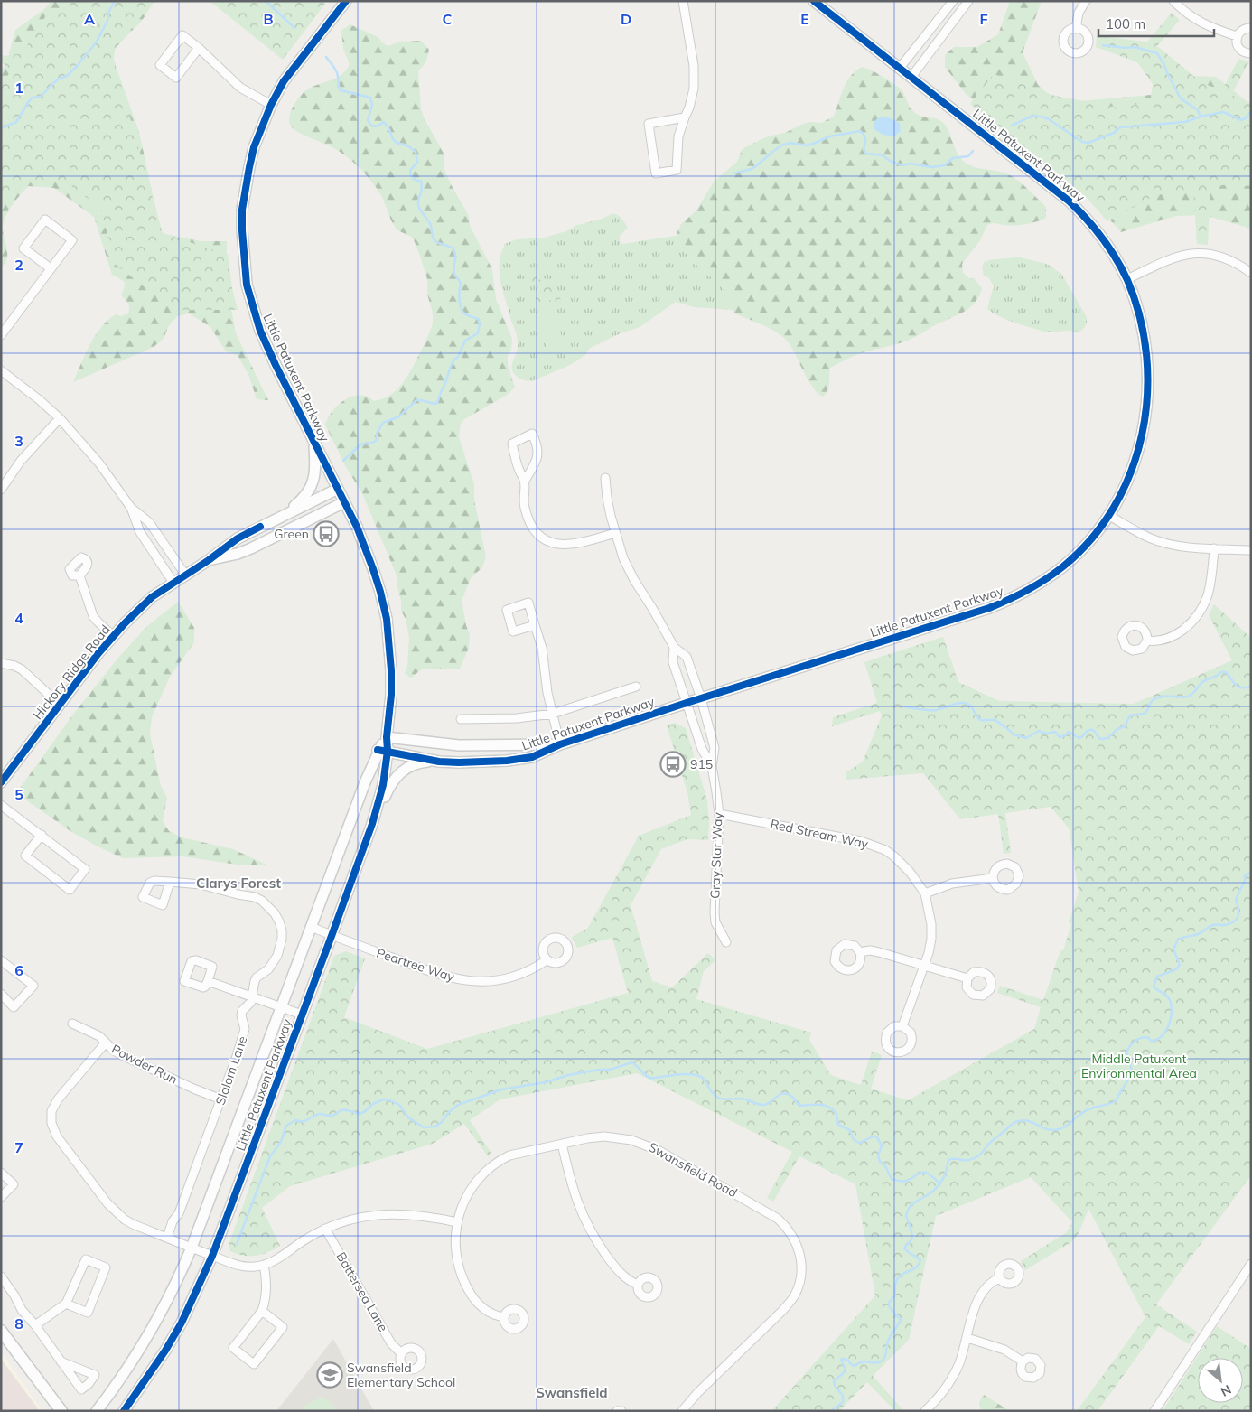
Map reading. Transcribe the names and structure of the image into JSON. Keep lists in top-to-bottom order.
{
  "streets": {
    "street": [
      "Little Patuxent Parkway",
      "Hickory Ridge Road",
      "Red Stream Way",
      "Gray Star Way",
      "Peartree Way",
      "Powder Run",
      "Slalom Lane",
      "Swansfield Road",
      "Battersea Lane"
    ]
  },
  "crossings": [
    ["Little Patuxent Parkway", "Hickory Ridge Road"],
    ["Little Patuxent Parkway", "Gray Star Way"],
    ["Little Patuxent Parkway", "Peartree Way"],
    ["Red Stream Way", "Gray Star Way"],
    ["Powder Run", "Slalom Lane"]
  ],
  "districts": ["Clarys Forest", "Swansfield"],
  "parks": ["Middle Patuxent Environmental Area"],
  "places": {
    "bus stop": ["Green", "915"],
    "school or university": ["Swansfield Elementary School"]
  },
  "scale_bar": "100 m",
  "north": "bottom right",
  "grid": {
    "columns": [
      "A",
      "B",
      "C",
      "D",
      "E",
      "F"
    ],
    "rows": [
      "1",
      "2",
      "3",
      "4",
      "5",
      "6",
      "7",
      "8"
    ]
  }
}
